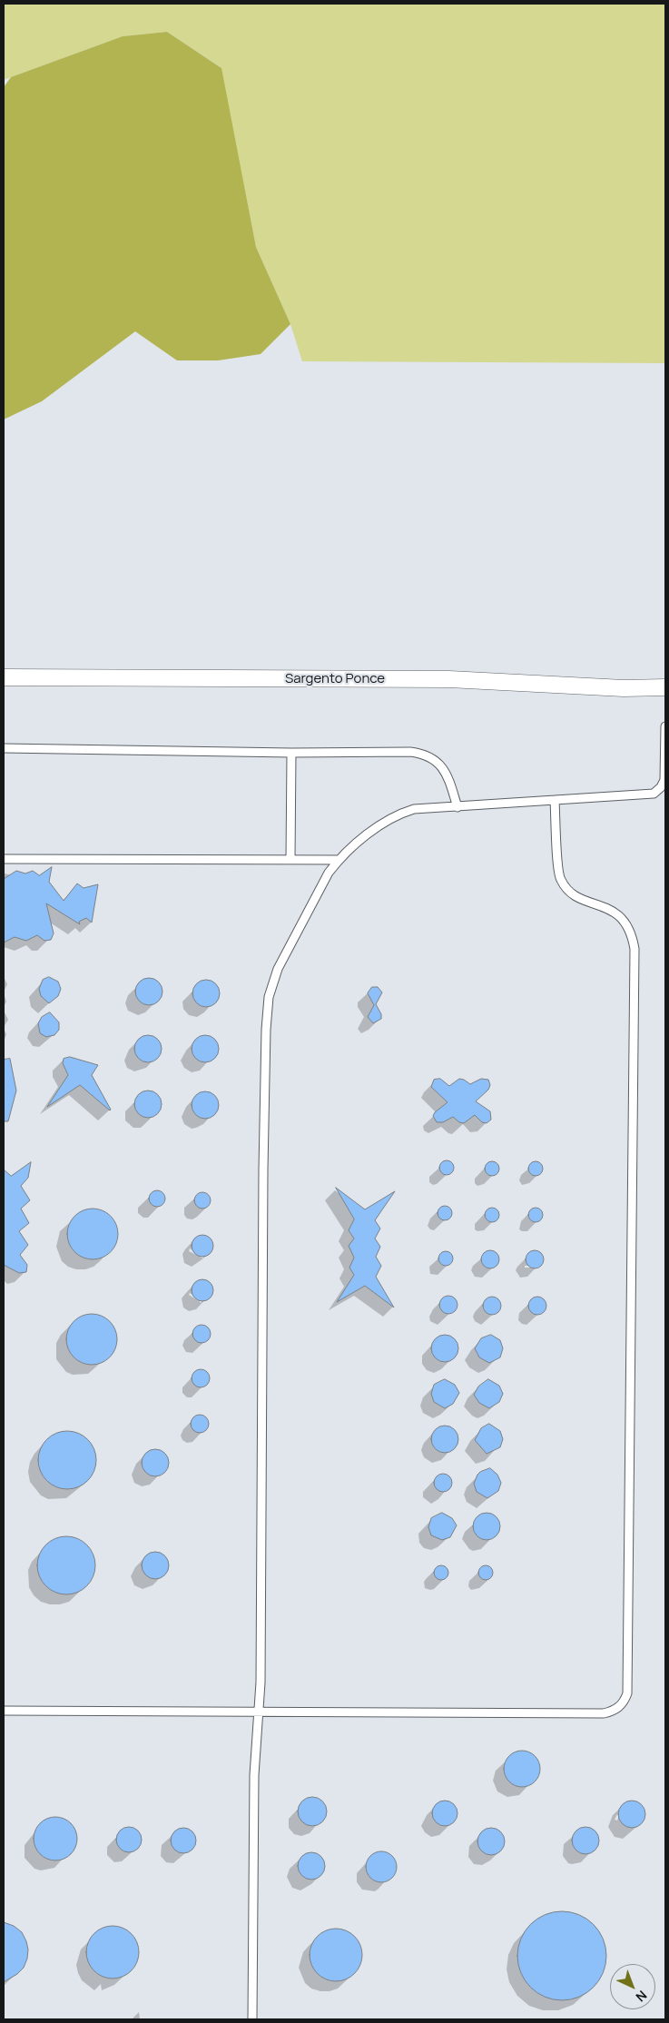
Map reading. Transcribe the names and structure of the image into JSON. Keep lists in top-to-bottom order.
{
  "streets": {
    "street": ["Sargento Ponce"]
  },
  "north": "bottom right"
}
